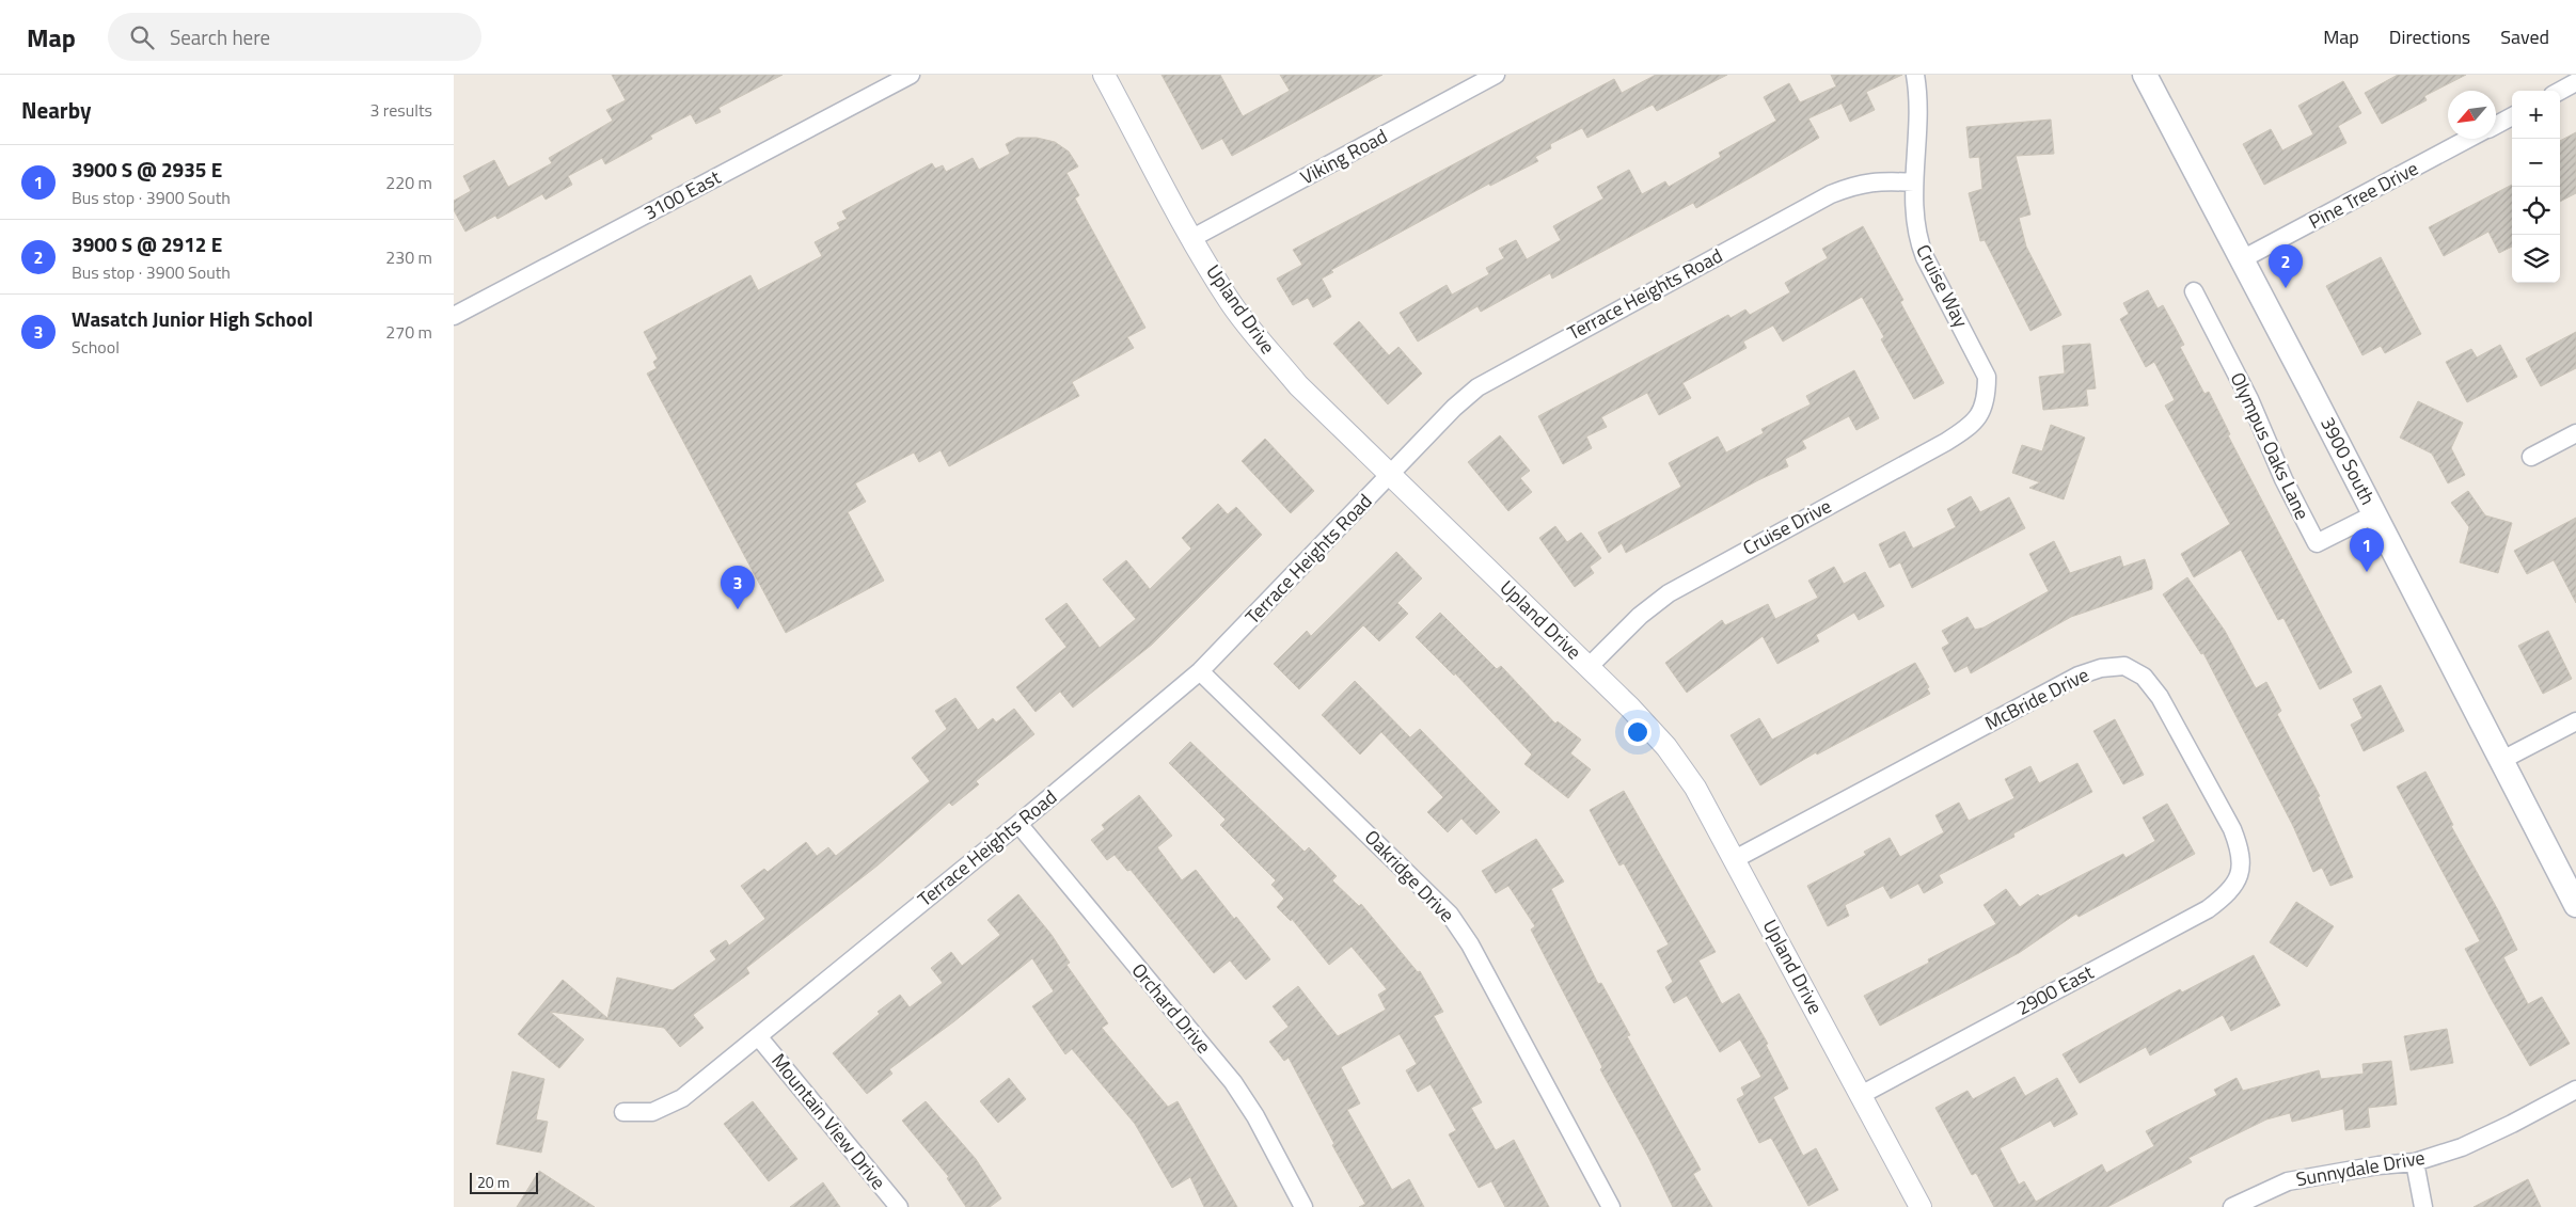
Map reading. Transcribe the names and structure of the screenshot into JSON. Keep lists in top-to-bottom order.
{
  "streets": {
    "main road": ["3900 South"],
    "street": [
      "Viking Road",
      "3100 East",
      "Pine Tree Drive",
      "Cruise Way",
      "Terrace Heights Road",
      "Upland Drive",
      "Olympus Oaks Lane",
      "Cruise Drive",
      "McBride Drive",
      "Oakridge Drive",
      "2900 East",
      "Orchard Drive",
      "Mountain View Drive",
      "Sunnydale Drive"
    ]
  },
  "crossings": [
    ["Viking Road", "Upland Drive"],
    ["Pine Tree Drive", "3900 South"],
    ["Cruise Way", "Terrace Heights Road"],
    ["Cruise Way", "Cruise Drive"],
    ["Terrace Heights Road", "Upland Drive"],
    ["Terrace Heights Road", "Oakridge Drive"],
    ["Terrace Heights Road", "Orchard Drive"],
    ["Terrace Heights Road", "Mountain View Drive"],
    ["Upland Drive", "Cruise Drive"],
    ["Upland Drive", "McBride Drive"],
    ["Upland Drive", "2900 East"],
    ["Olympus Oaks Lane", "3900 South"],
    ["McBride Drive", "2900 East"]
  ],
  "scale_bar": "20 m",
  "north": "bottom left",
  "page": {
    "header": "Map",
    "search": "Search here",
    "nav": ["Map", "Directions", "Saved"],
    "heading": ["Nearby", "3 results"],
    "map_buttons": ["+", "−"],
    "list": [
      {
        "mark": "1",
        "name": "3900 S @ 2935 E",
        "note": "Bus stop · 3900 South",
        "value": "220 m"
      },
      {
        "mark": "2",
        "name": "3900 S @ 2912 E",
        "note": "Bus stop · 3900 South",
        "value": "230 m"
      },
      {
        "mark": "3",
        "name": "Wasatch Junior High School",
        "note": "School",
        "value": "270 m"
      }
    ],
    "pins": ["2", "1", "3"],
    "scale": "20 m"
  }
}
